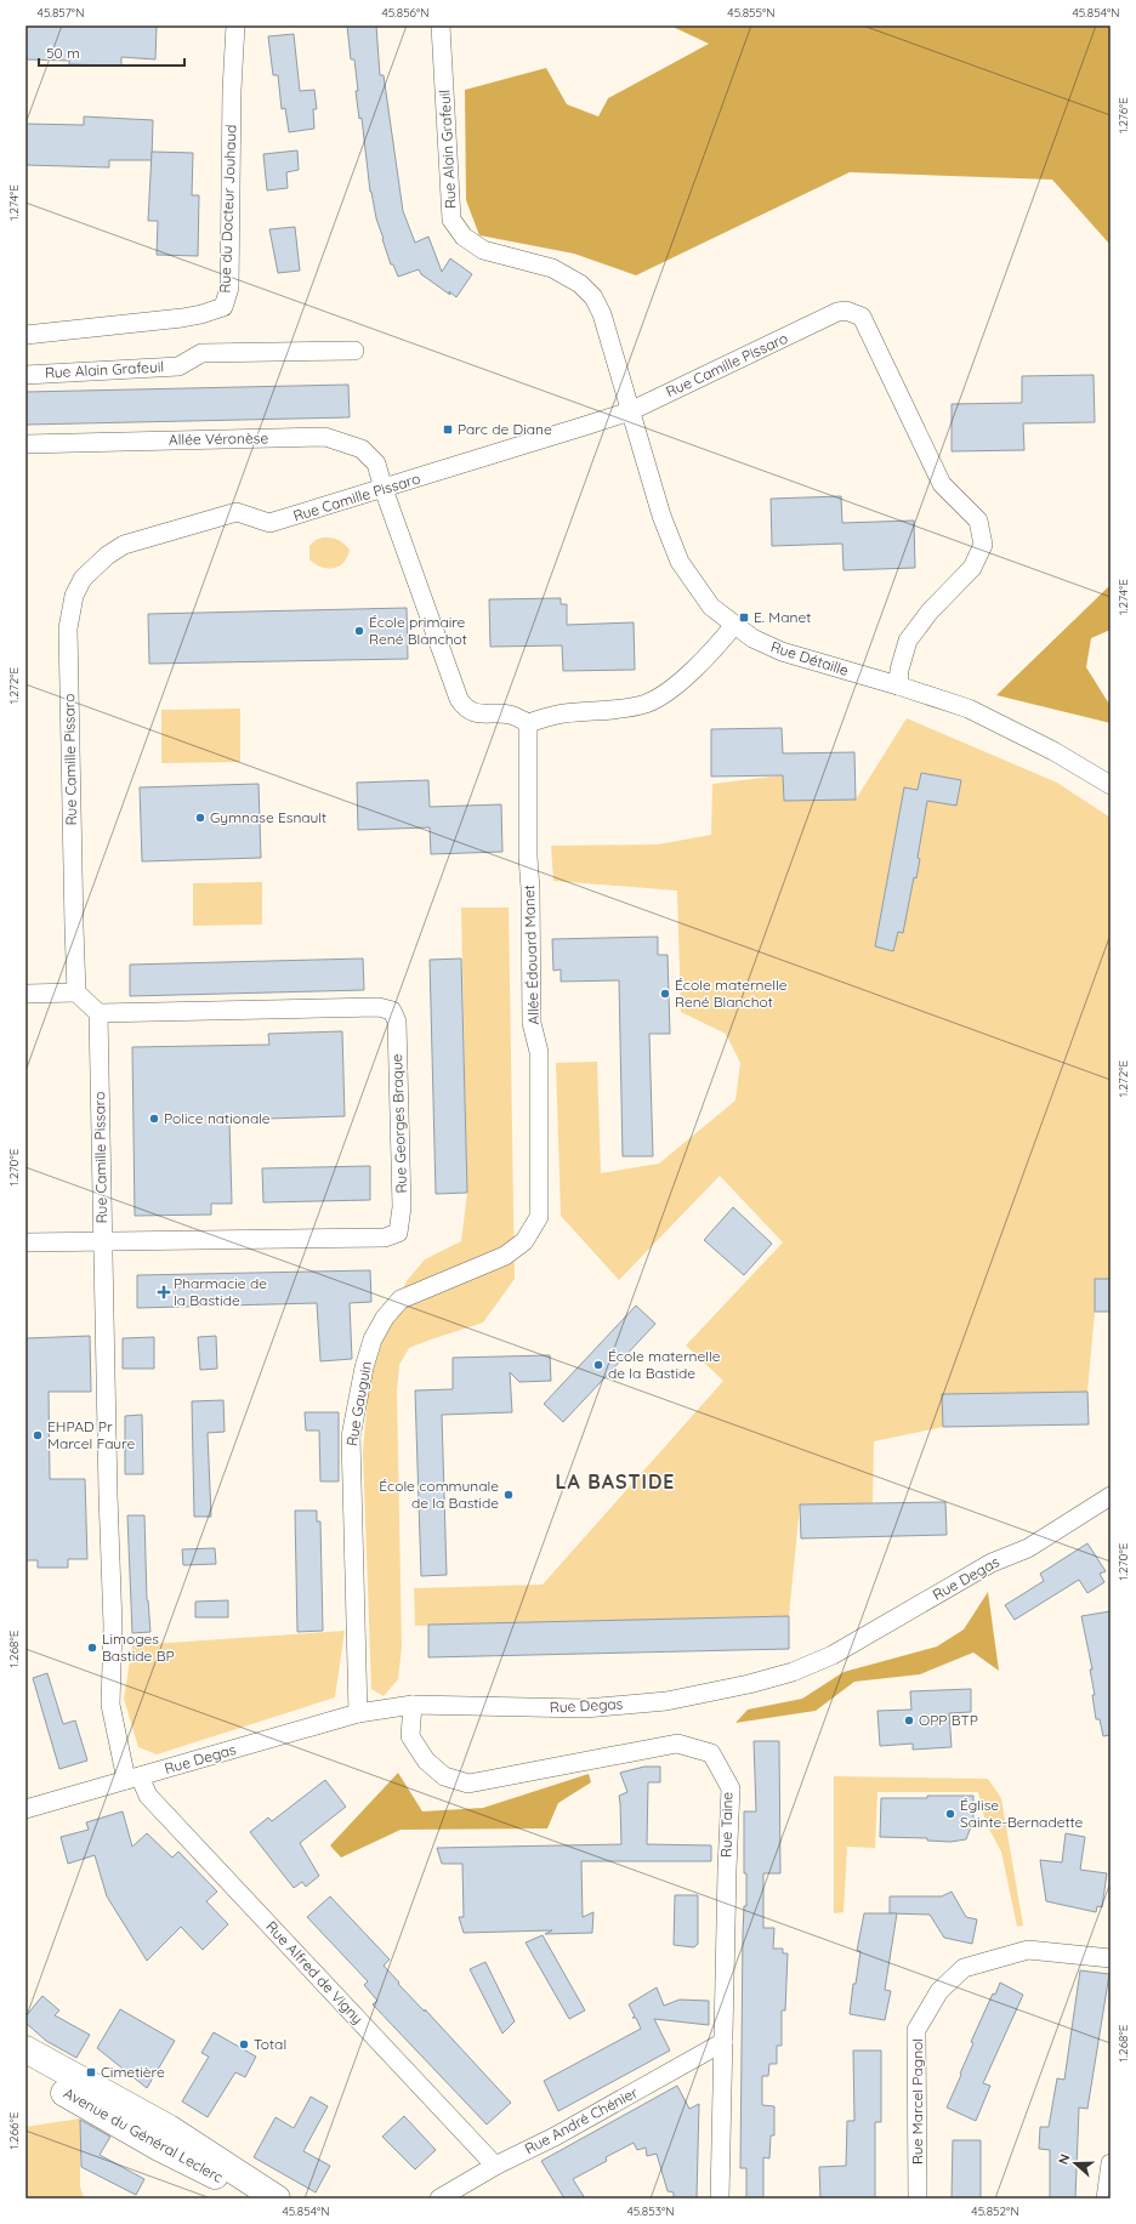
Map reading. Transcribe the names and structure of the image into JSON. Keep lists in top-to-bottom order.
{
  "streets": {
    "main road": ["Avenue du Général Leclerc"],
    "street": [
      "Rue Alain Grafeuil",
      "Rue du Docteur Jouhaud",
      "Rue Camille Pissaro",
      "Allée Véronèse",
      "Rue Détaille",
      "Allée Édouard Manet",
      "Rue Georges Braque",
      "Rue Gauguin",
      "Rue Degas",
      "Rue Taine",
      "Rue Alfred de Vigny",
      "Rue Marcel Pagnol",
      "Rue André Chénier"
    ]
  },
  "crossings": [
    ["Rue Alain Grafeuil", "Rue Camille Pissaro"],
    ["Rue Alain Grafeuil", "Rue Détaille"],
    ["Rue Camille Pissaro", "Allée Véronèse"],
    ["Rue Camille Pissaro", "Rue Détaille"],
    ["Rue Camille Pissaro", "Rue Georges Braque"],
    ["Rue Camille Pissaro", "Rue Degas"],
    ["Rue Camille Pissaro", "Rue Alfred de Vigny"],
    ["Allée Édouard Manet", "Rue Gauguin"],
    ["Rue Gauguin", "Rue Degas"],
    ["Rue Degas", "Rue Taine"],
    ["Rue Degas", "Rue Alfred de Vigny"],
    ["Rue Taine", "Rue André Chénier"],
    ["Rue Alfred de Vigny", "Rue André Chénier"]
  ],
  "districts": ["LA BASTIDE"],
  "places": {
    "transit": ["Parc de Diane", "E. Manet", "Cimetière"],
    "other": [
      "École primaire René Blanchot",
      "Gymnase Esnault",
      "École maternelle René Blanchot",
      "Police nationale",
      "École maternelle de la Bastide",
      "EHPAD Pr Marcel Faure",
      "École communale de la Bastide",
      "Limoges Bastide BP",
      "OPP BTP",
      "Église Sainte-Bernadette",
      "Total"
    ],
    "health": ["Pharmacie de la Bastide"]
  },
  "scale_bar": "50 m",
  "north": "left",
  "coordinates": [
    "45.857°N",
    "45.856°N",
    "45.855°N",
    "45.854°N",
    "1.276°E",
    "1.274°E",
    "1.272°E",
    "1.270°E",
    "1.268°E",
    "1.266°E",
    "45.853°N",
    "45.852°N"
  ]
}
